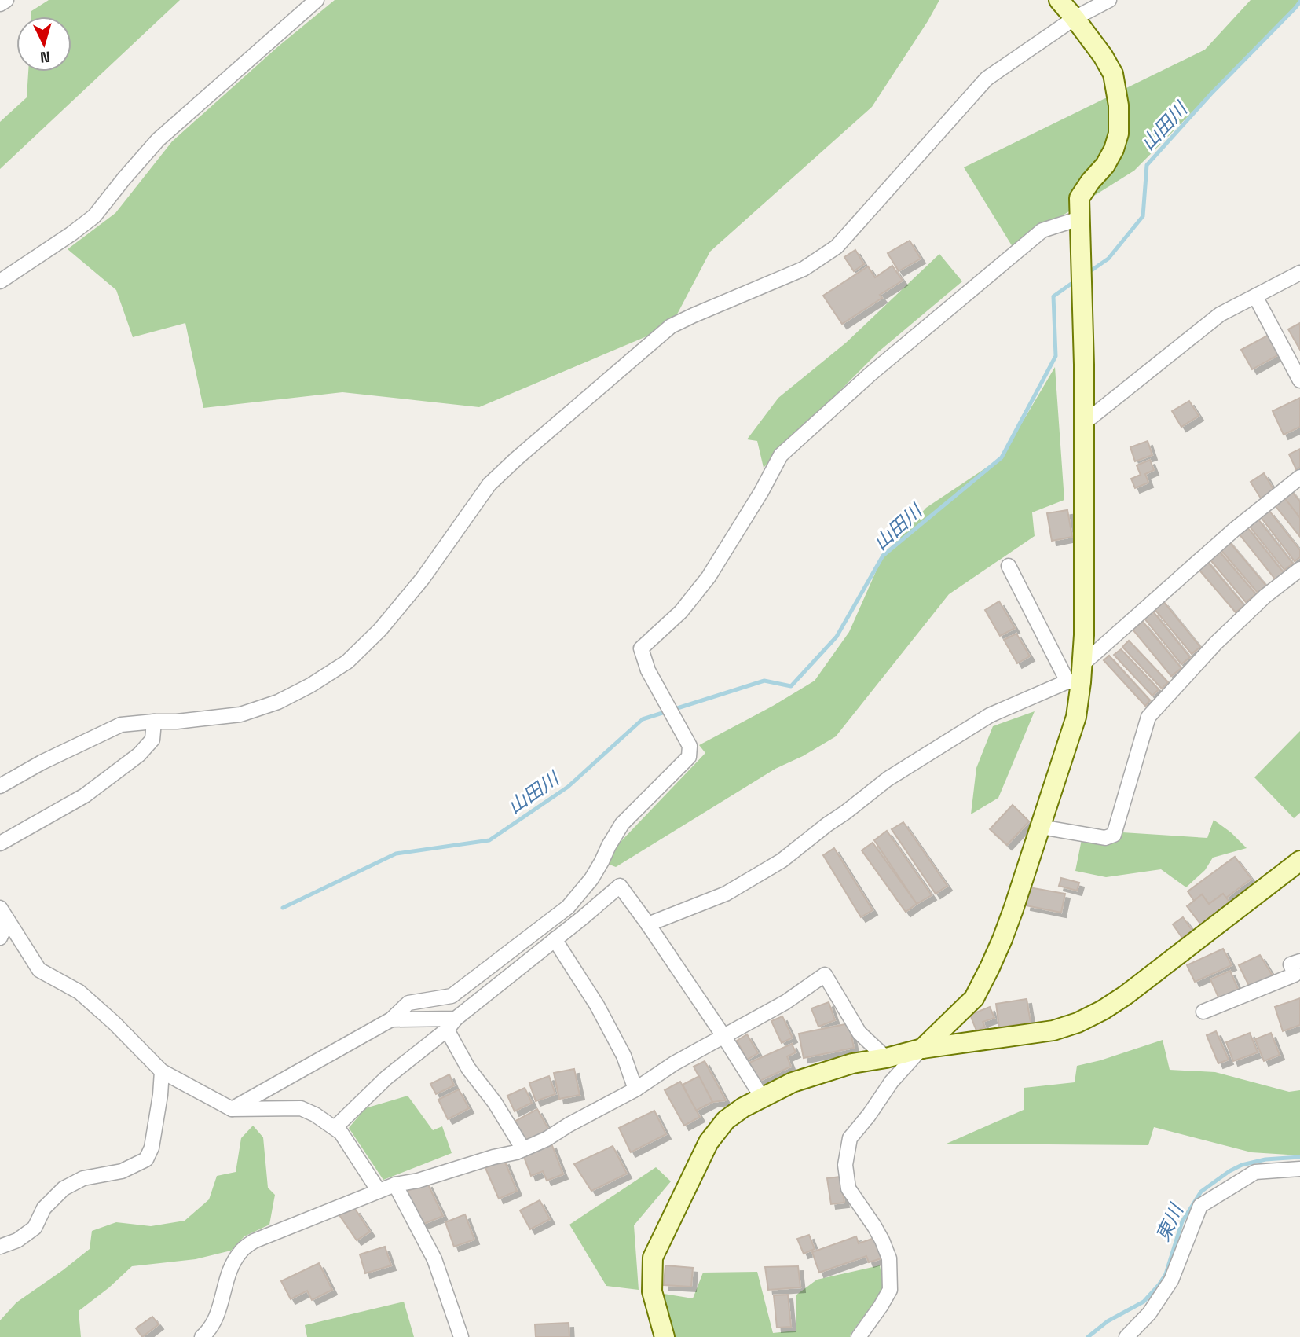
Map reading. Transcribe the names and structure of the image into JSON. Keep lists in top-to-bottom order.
{
  "water": ["山田川", "東川"],
  "north": "bottom"
}
